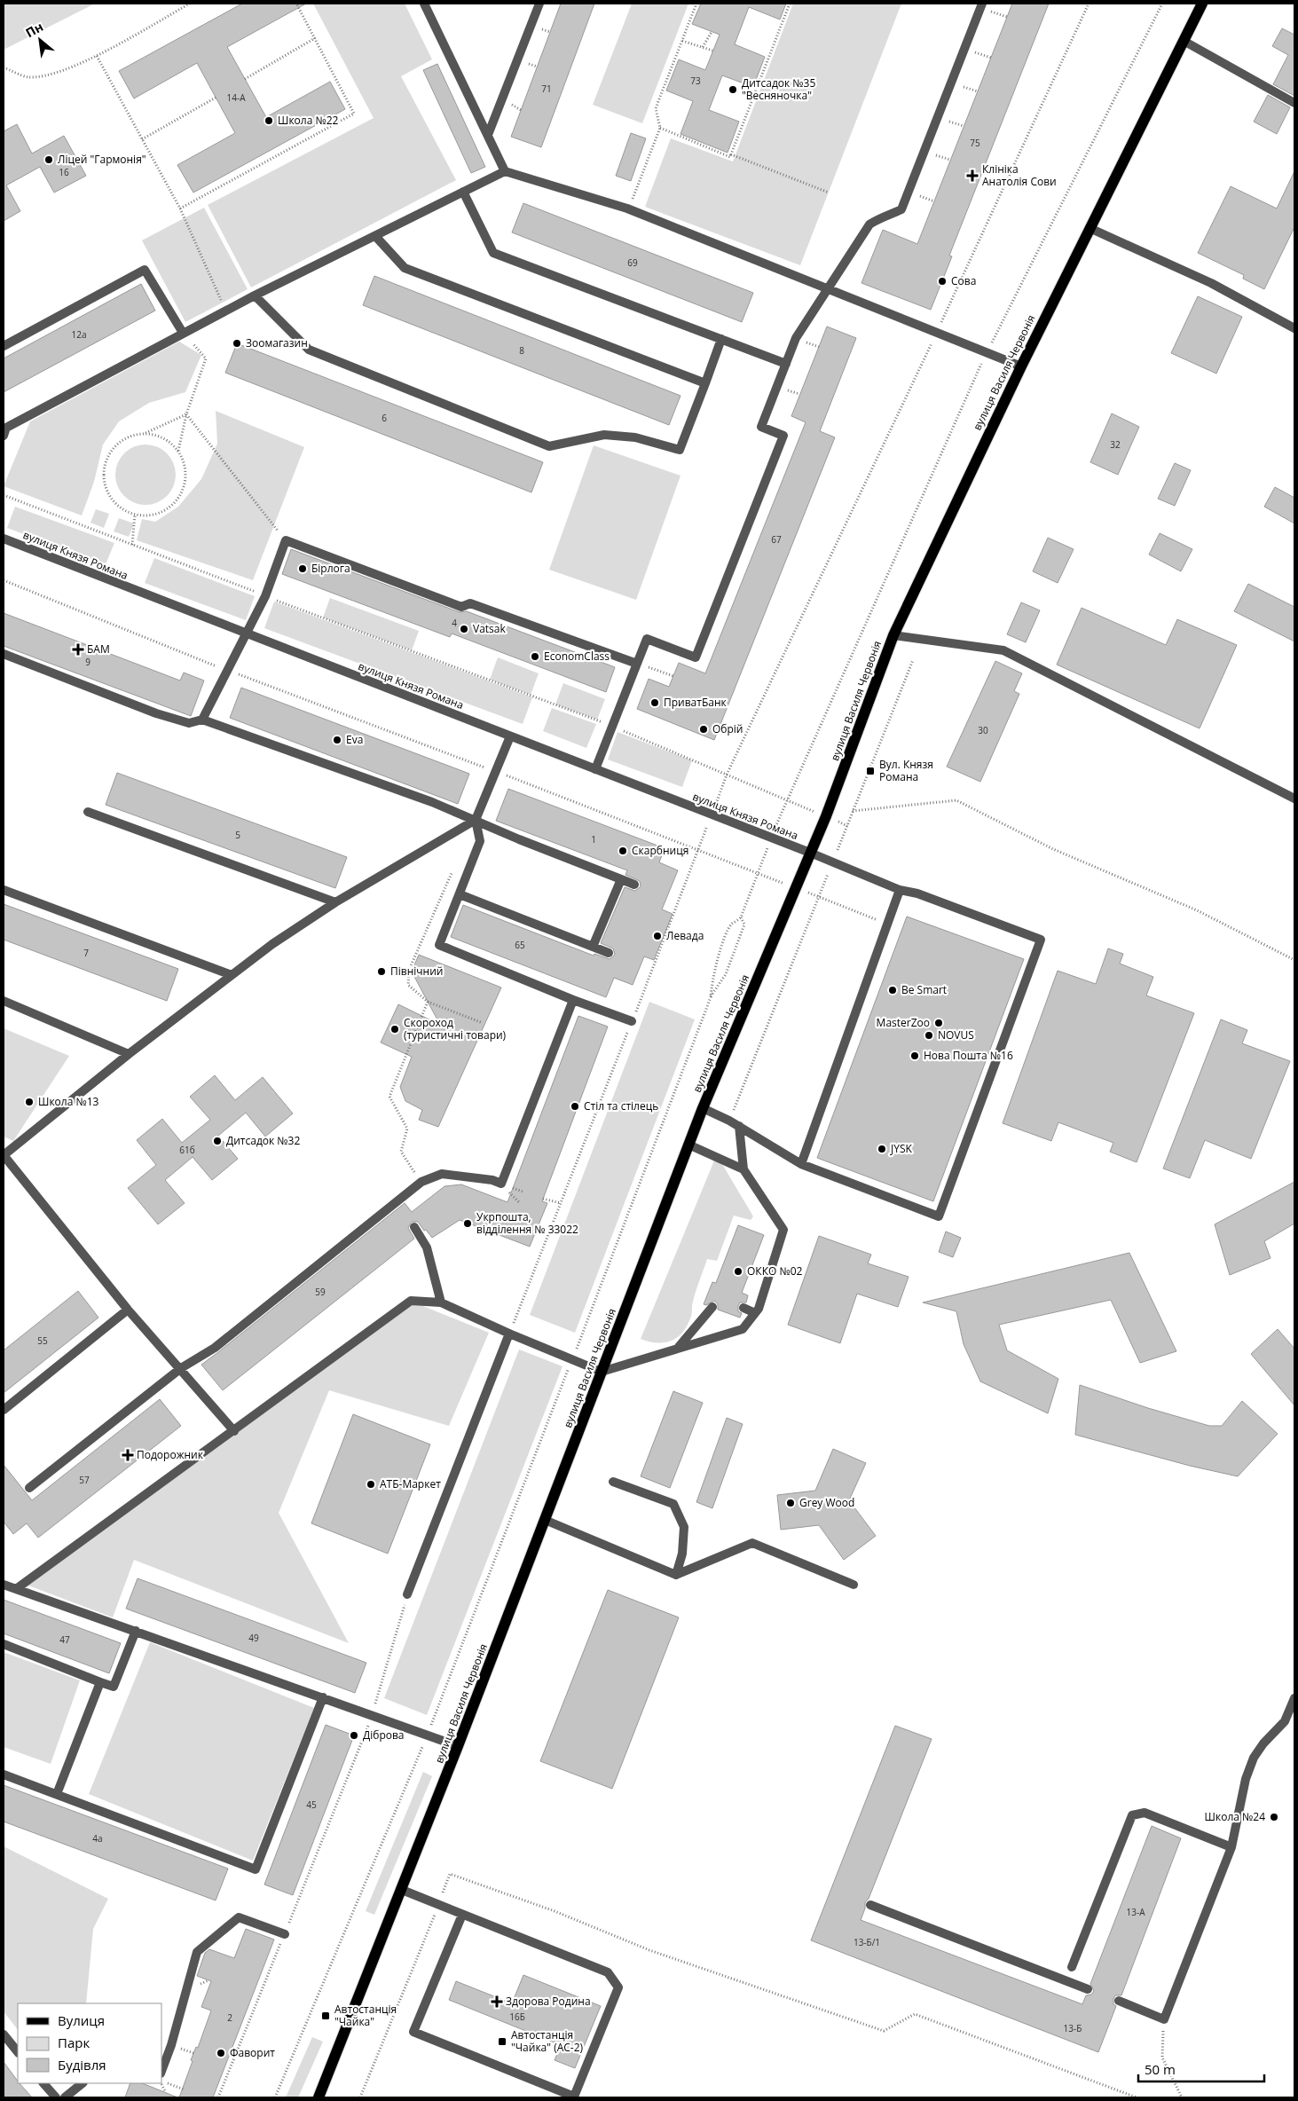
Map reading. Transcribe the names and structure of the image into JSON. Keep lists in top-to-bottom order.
{
  "streets": {
    "main road": ["вулиця Василя Червонія"],
    "street": ["вулиця Князя Романа"]
  },
  "crossings": [
    ["вулиця Василя Червонія", "вулиця Князя Романа"]
  ],
  "places": {
    "other": [
      "Дитсадок №35 \"Весняночка\"",
      "Школа №22",
      "Ліцей \"Гармонія\"",
      "Сова",
      "Зоомагазин",
      "Бірлога",
      "Vatsak",
      "EconomClass",
      "ПриватБанк",
      "Обрій",
      "Eva",
      "Скарбниця",
      "Левада",
      "Північний",
      "Be Smart",
      "MasterZoo",
      "Скороход (туристичні товари)",
      "NOVUS",
      "Нова Пошта №16",
      "Школа №13",
      "Стіл та стілець",
      "Дитсадок №32",
      "JYSK",
      "Укрпошта, відділення № 33022",
      "ОККО №02",
      "АТБ-Маркет",
      "Grey Wood",
      "Діброва",
      "Школа №24",
      "Фаворит"
    ],
    "health": [
      "Клініка Анатолія Сови",
      "БАМ",
      "Подорожник",
      "Здорова Родина"
    ],
    "transit": ["Вул. Князя Романа", "Автостанція \"Чайка\"", "Автостанція \"Чайка\" (АС-2)"]
  },
  "house_numbers": [
    "73",
    "71",
    "14-А",
    "75",
    "16",
    "69",
    "12а",
    "8",
    "6",
    "32",
    "67",
    "4",
    "9",
    "30",
    "5",
    "1",
    "65",
    "7",
    "61б",
    "59",
    "55",
    "57",
    "49",
    "47",
    "45",
    "4а",
    "13-А",
    "13-Б/1",
    "16Б",
    "2",
    "13-Б"
  ],
  "legend": ["Вулиця", "Парк", "Будівля"],
  "scale_bar": "50 m",
  "north": "top left"
}
